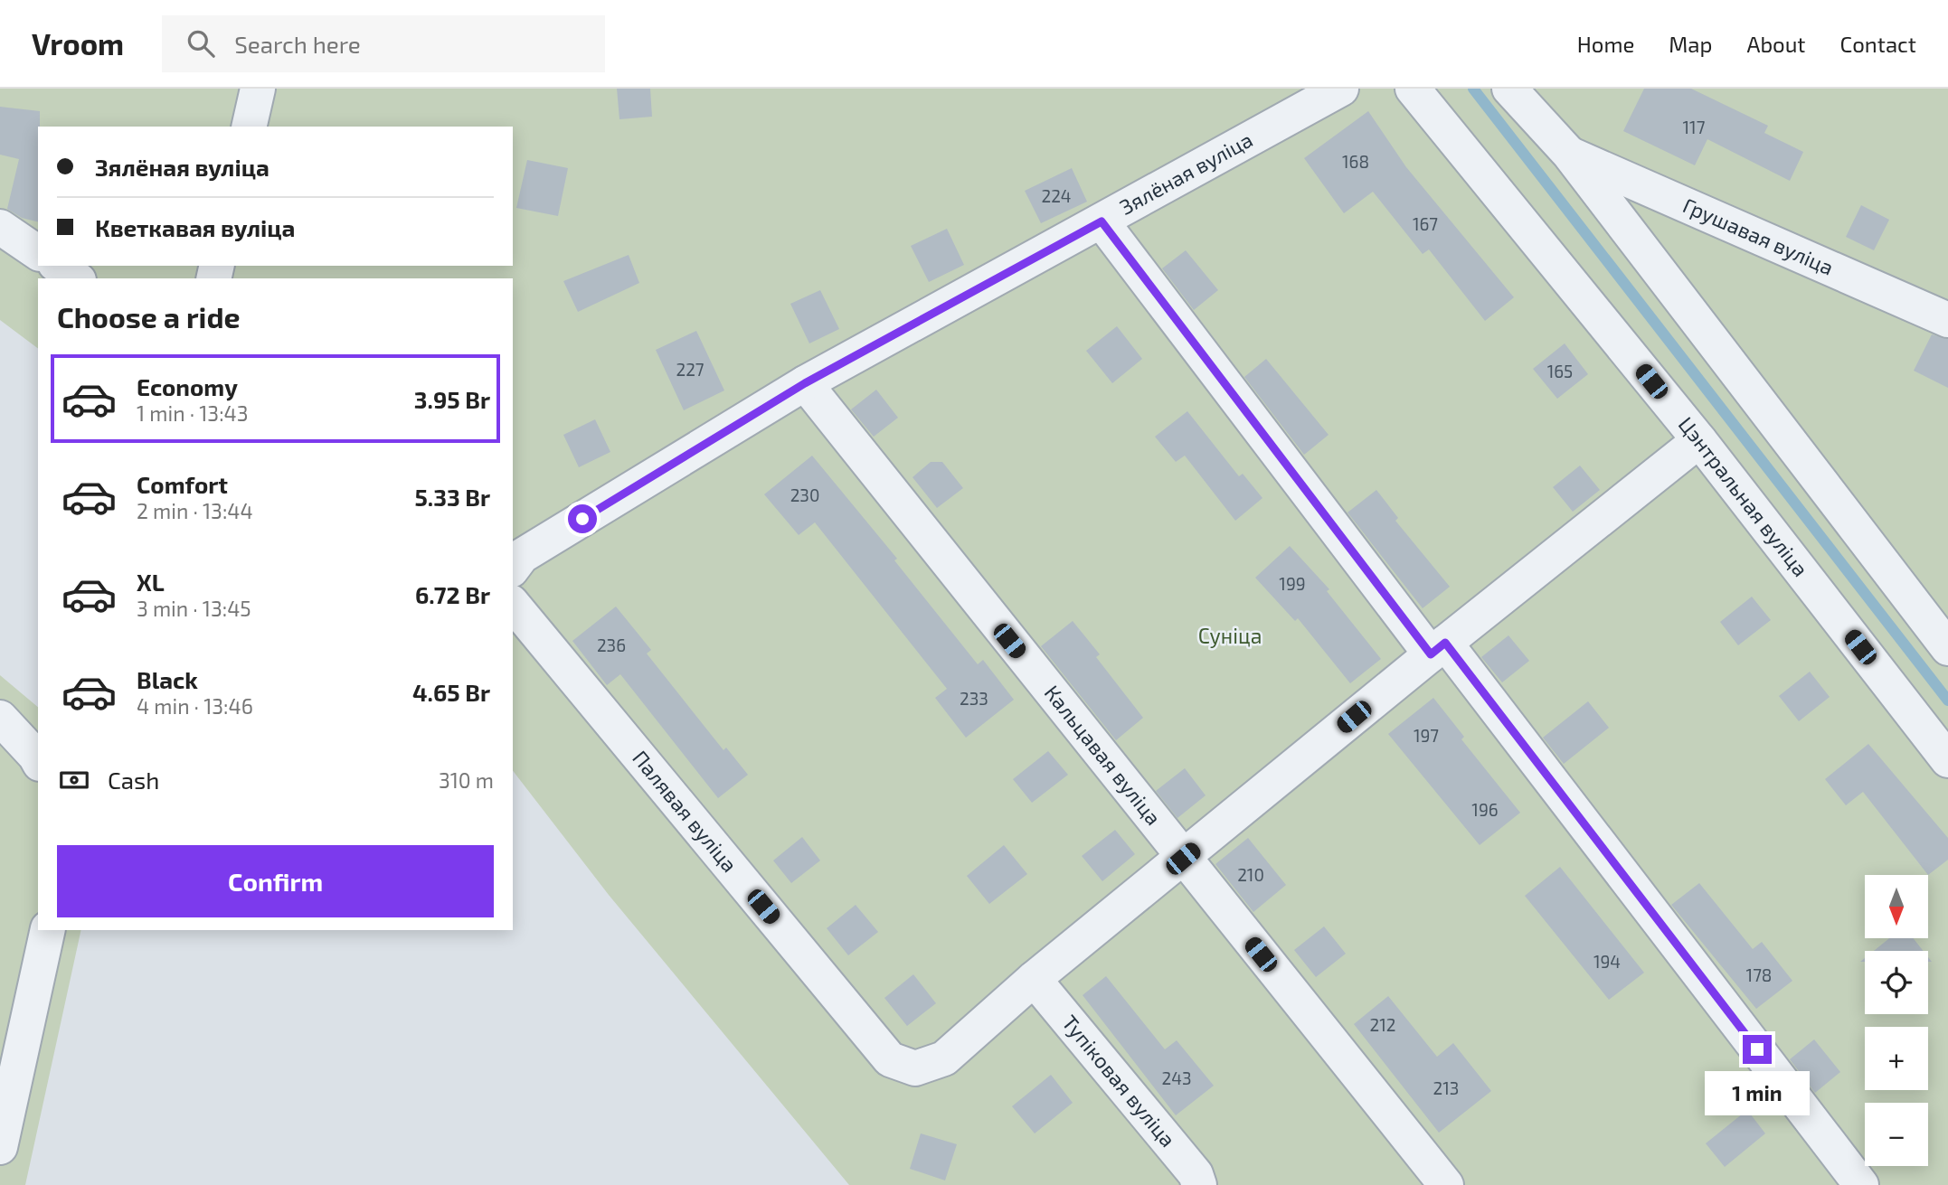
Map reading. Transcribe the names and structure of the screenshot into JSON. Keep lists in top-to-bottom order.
{
  "streets": {
    "lane": [
      "Зялёная вуліца",
      "Грушавая вуліца",
      "Цэнтральная вуліца",
      "Кальцавая вуліца",
      "Палявая вуліца",
      "Тупіковая вуліца"
    ]
  },
  "crossings": [
    ["Зялёная вуліца", "Кальцавая вуліца"],
    ["Цэнтральная вуліца", "Палявая вуліца"],
    ["Кальцавая вуліца", "Палявая вуліца"],
    ["Палявая вуліца", "Тупіковая вуліца"]
  ],
  "parks": ["Суніца"],
  "house_numbers": [
    "117",
    "168",
    "224",
    "167",
    "227",
    "165",
    "230",
    "199",
    "236",
    "233",
    "197",
    "196",
    "210",
    "194",
    "178",
    "212",
    "243",
    "213"
  ],
  "north": "bottom",
  "page": {
    "header": "Vroom",
    "search": "Search here",
    "nav": [
      "Home",
      "Map",
      "About",
      "Contact"
    ],
    "banner": ["Зялёная вуліца", "Кветкавая вуліца"],
    "heading": "Choose a ride",
    "list": [
      {
        "name": "Economy",
        "note": "1 min · 13:43",
        "value": "3.95 Br"
      },
      {
        "name": "Comfort",
        "note": "2 min · 13:44",
        "value": "5.33 Br"
      },
      {
        "name": "XL",
        "note": "3 min · 13:45",
        "value": "6.72 Br"
      },
      {
        "name": "Black",
        "note": "4 min · 13:46",
        "value": "4.65 Br"
      }
    ],
    "pay": ["Cash", "310 m"],
    "buttons": "Confirm",
    "map_buttons": ["+", "−"],
    "bubble": "1 min"
  }
}
